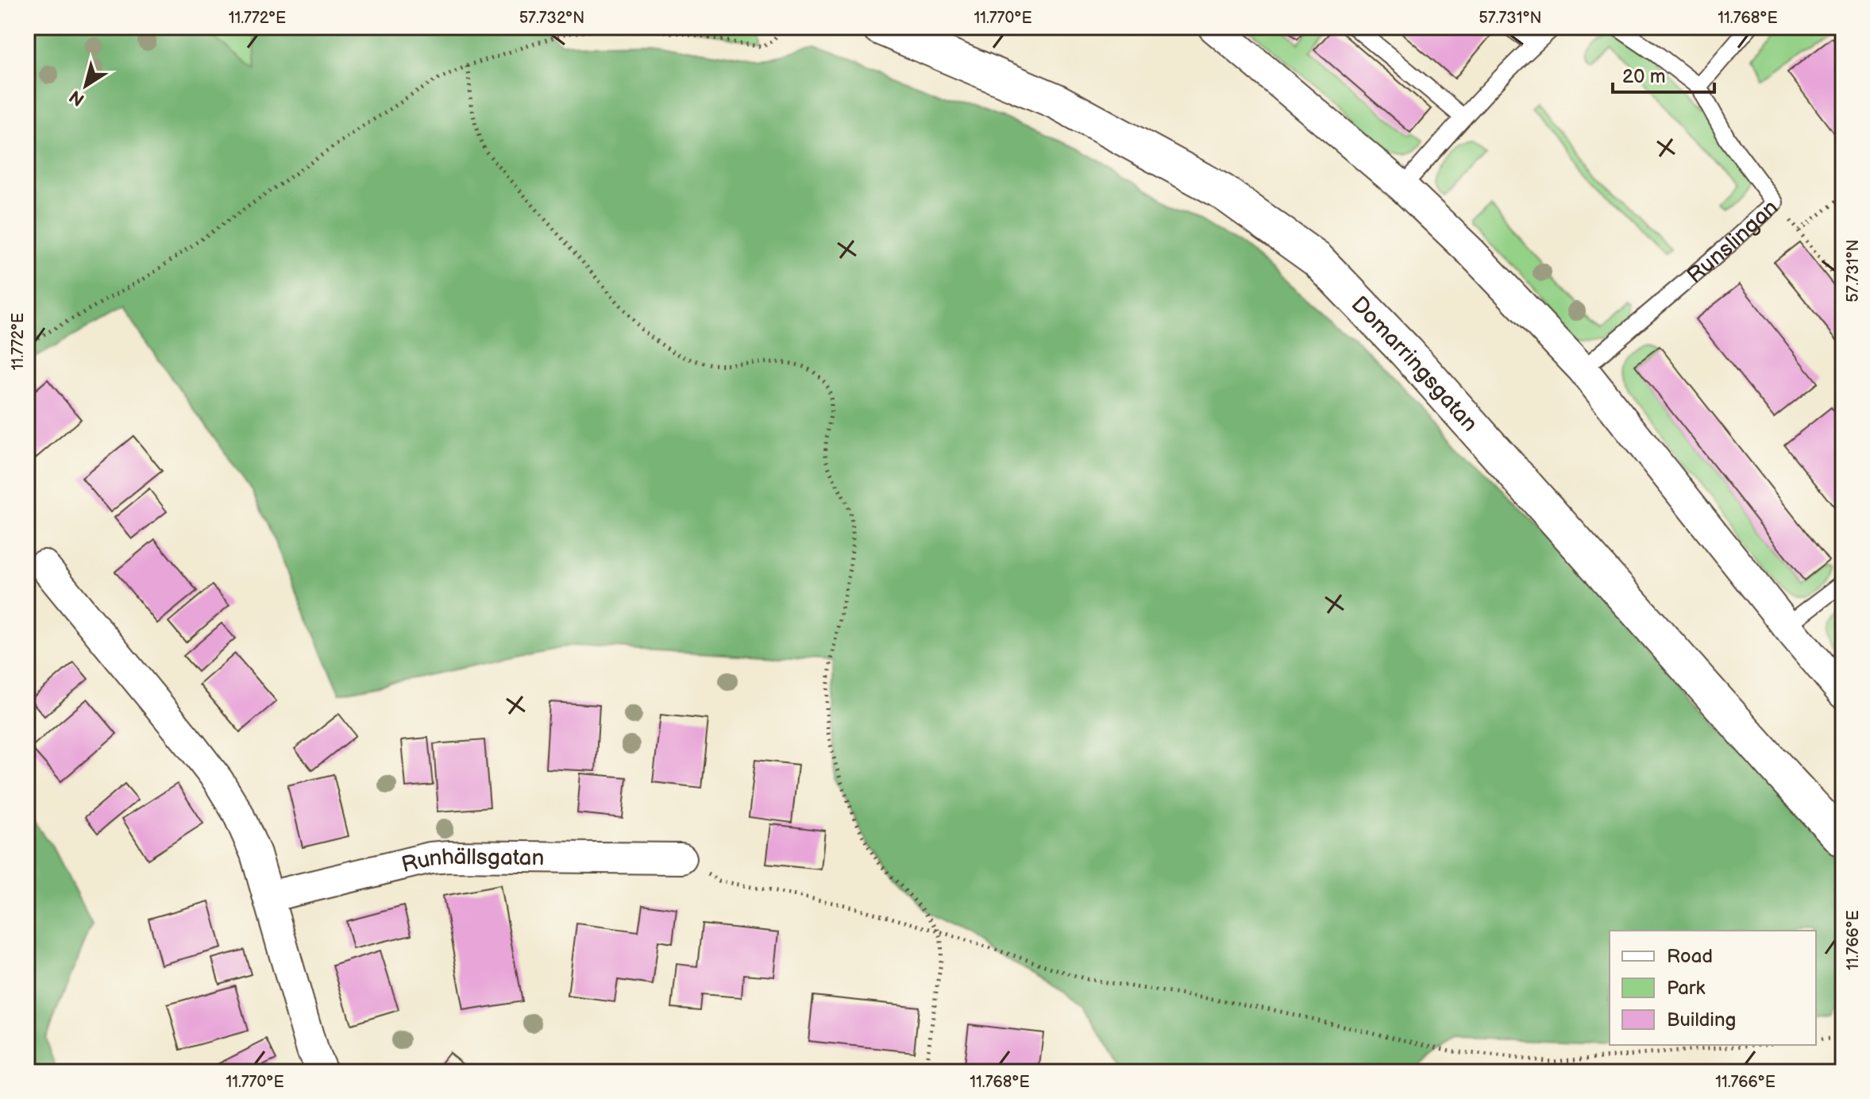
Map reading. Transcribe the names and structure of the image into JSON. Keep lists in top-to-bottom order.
{
  "streets": {
    "street": ["Domarringsgatan", "Runhällsgatan"],
    "lane": ["Runslingan"]
  },
  "legend": ["Road", "Park", "Building"],
  "scale_bar": "20 m",
  "north": "bottom left",
  "coordinates": [
    "11.772°E",
    "57.732°N",
    "11.770°E",
    "57.731°N",
    "11.768°E",
    "11.766°E"
  ]
}
